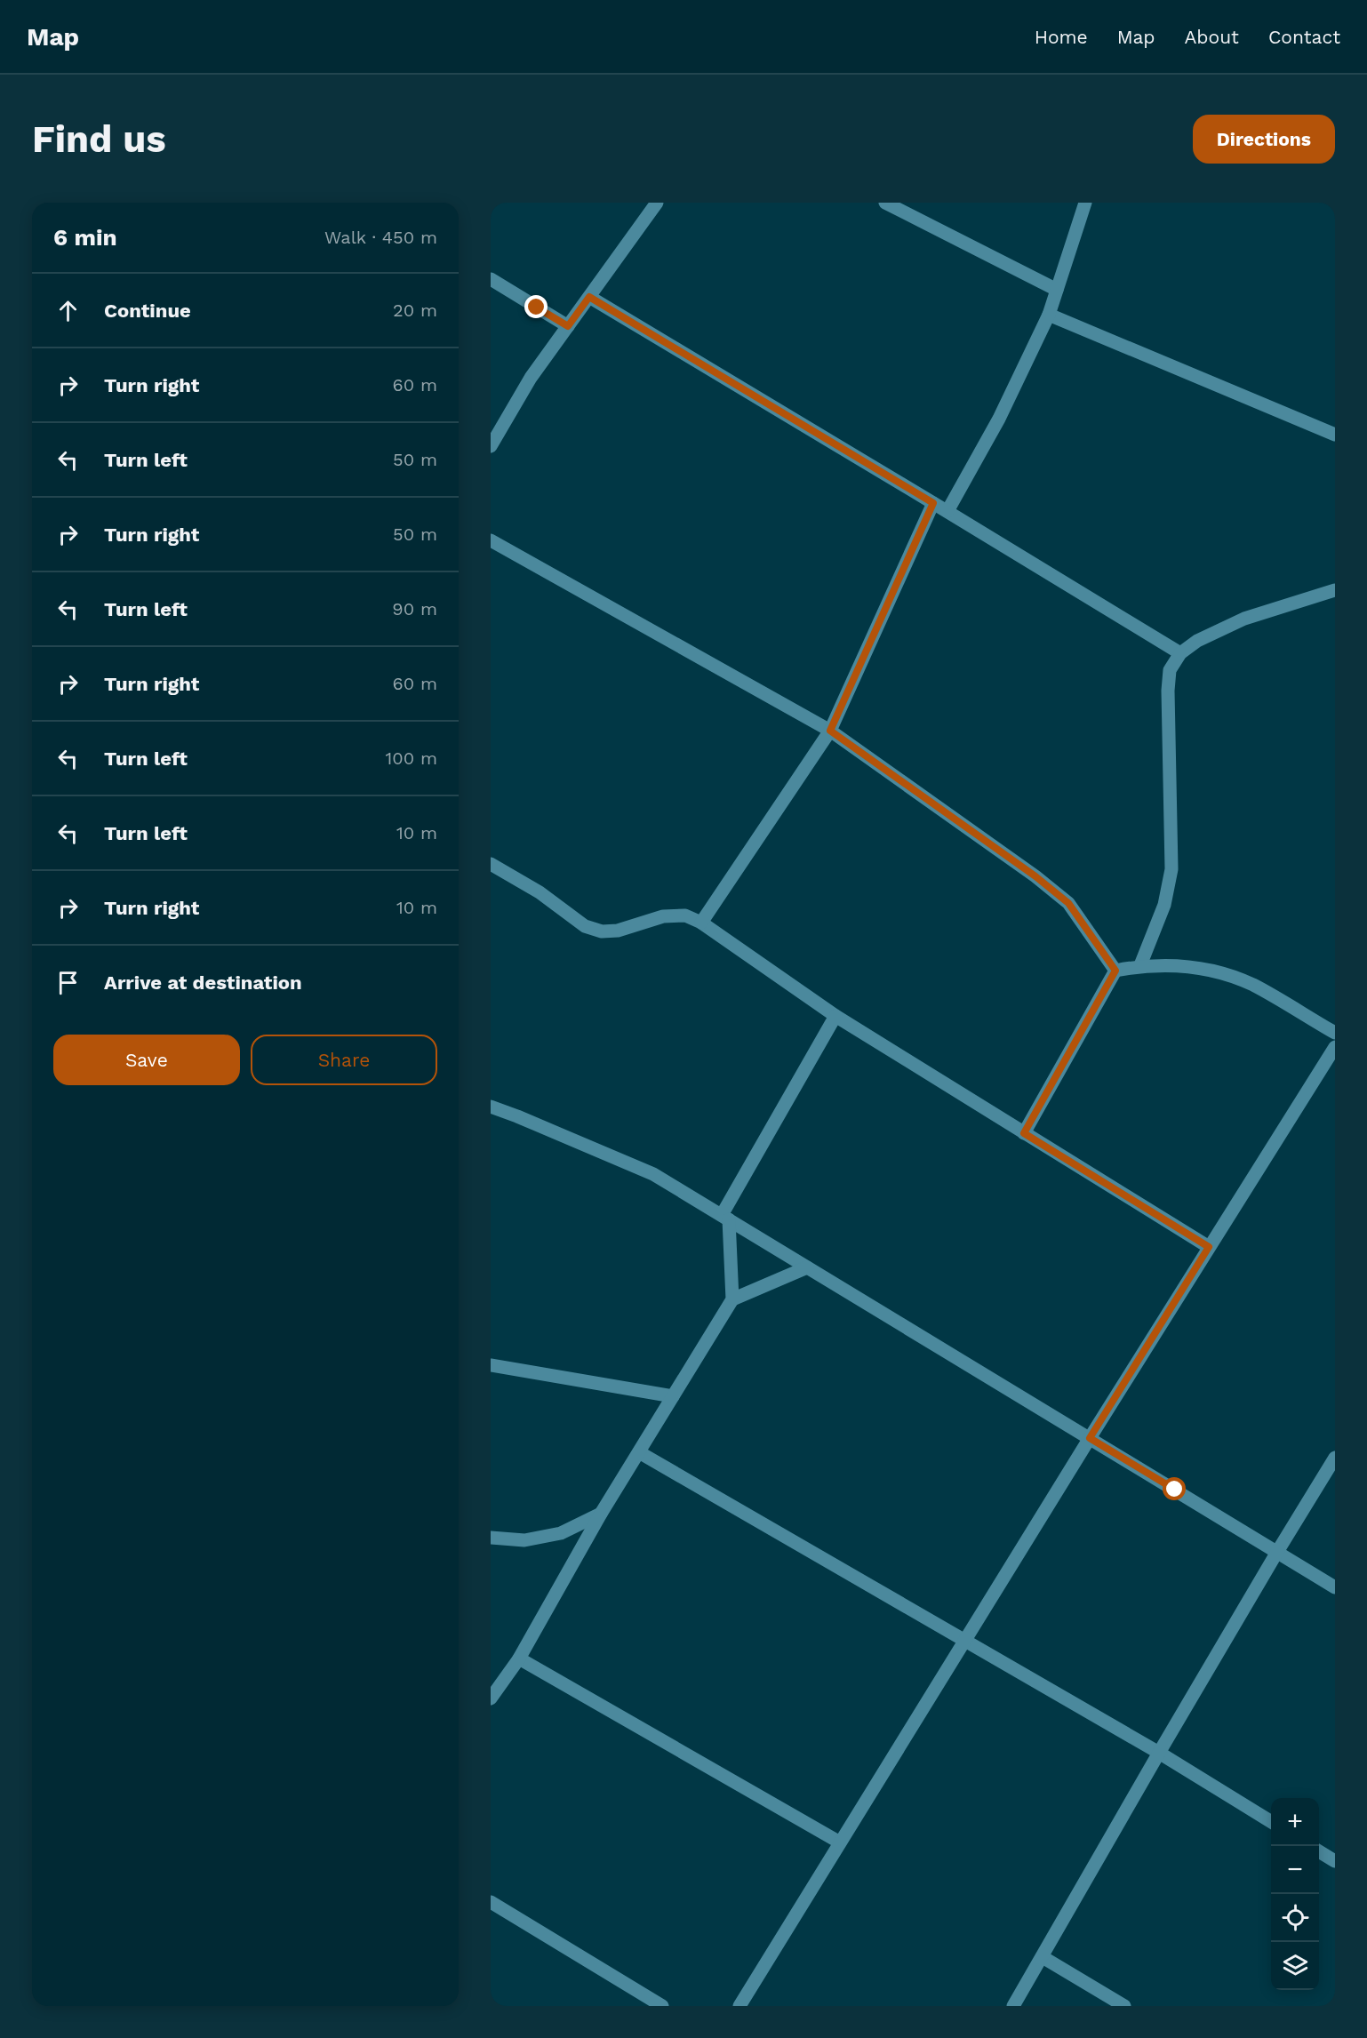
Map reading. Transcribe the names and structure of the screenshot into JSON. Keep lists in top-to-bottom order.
{
  "page": {
    "header": "Map",
    "nav": [
      "Home",
      "Map",
      "About",
      "Contact"
    ],
    "buttons": [
      "Directions",
      ["Save", "Share"]
    ],
    "title": "Find us",
    "heading": ["6 min", "Walk · 450 m"],
    "list": [
      ["Continue", "20 m"],
      ["Turn right", "60 m"],
      ["Turn left", "50 m"],
      ["Turn right", "50 m"],
      ["Turn left", "90 m"],
      ["Turn right", "60 m"],
      ["Turn left", "100 m"],
      ["Turn left", "10 m"],
      ["Turn right", "10 m"],
      "Arrive at destination"
    ],
    "map_buttons": ["+", "−"]
  }
}
